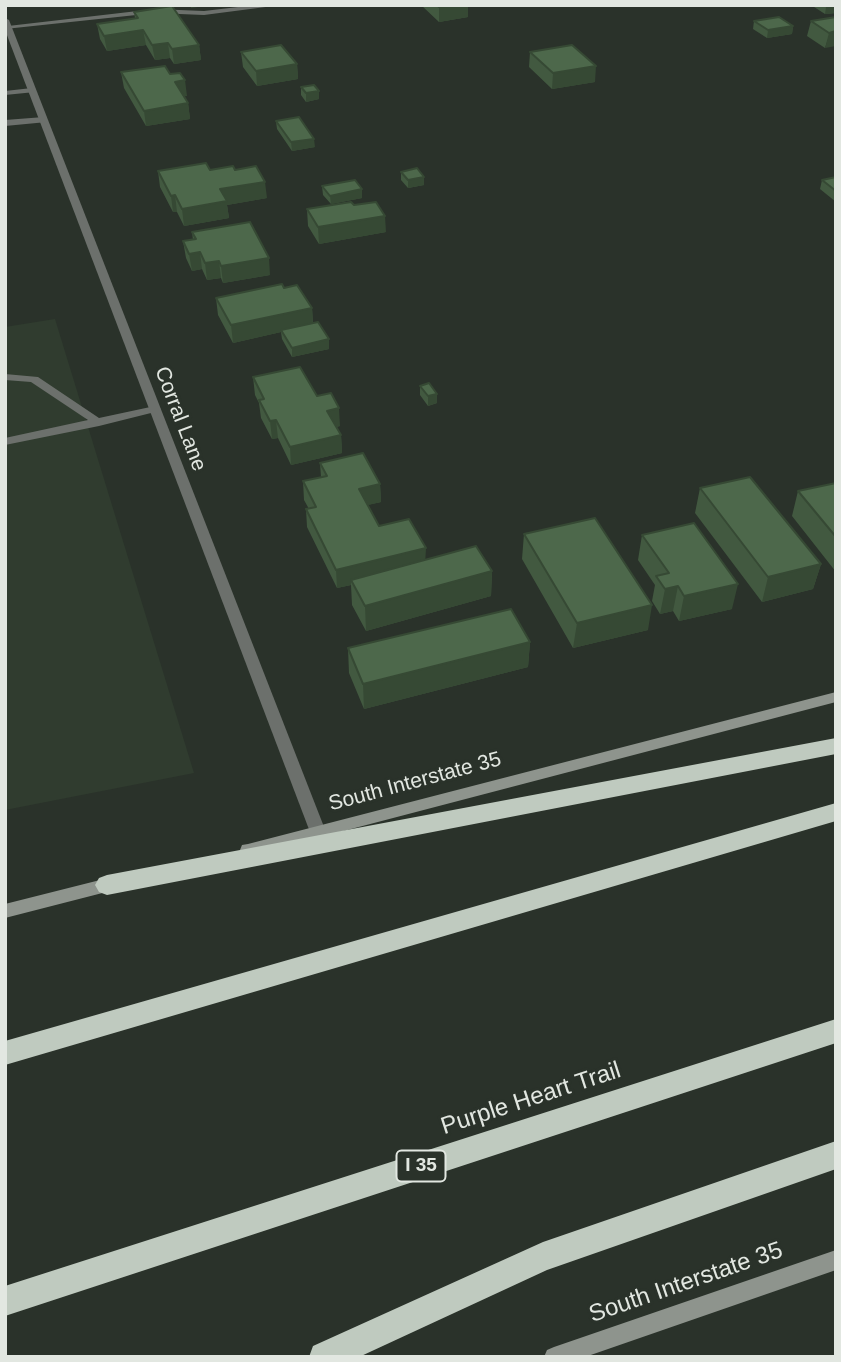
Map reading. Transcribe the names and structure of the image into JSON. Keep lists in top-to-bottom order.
{
  "streets": {
    "highway": ["Purple Heart Trail", "I 35"],
    "main road": ["South Interstate 35"],
    "street": ["Corral Lane"]
  },
  "crossings": [
    ["Corral Lane", "South Interstate 35"]
  ]
}
